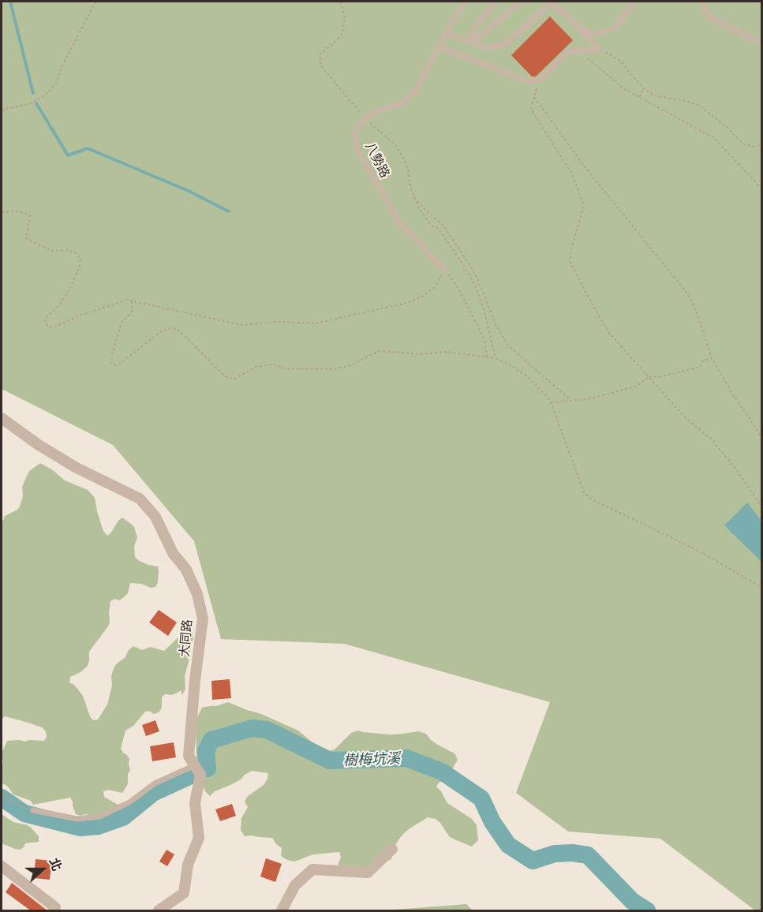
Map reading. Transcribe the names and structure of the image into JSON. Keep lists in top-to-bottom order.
{
  "streets": {
    "street": ["大同路"],
    "lane": ["八勢路"]
  },
  "water": ["樹梅坑溪"],
  "north": "right"
}
